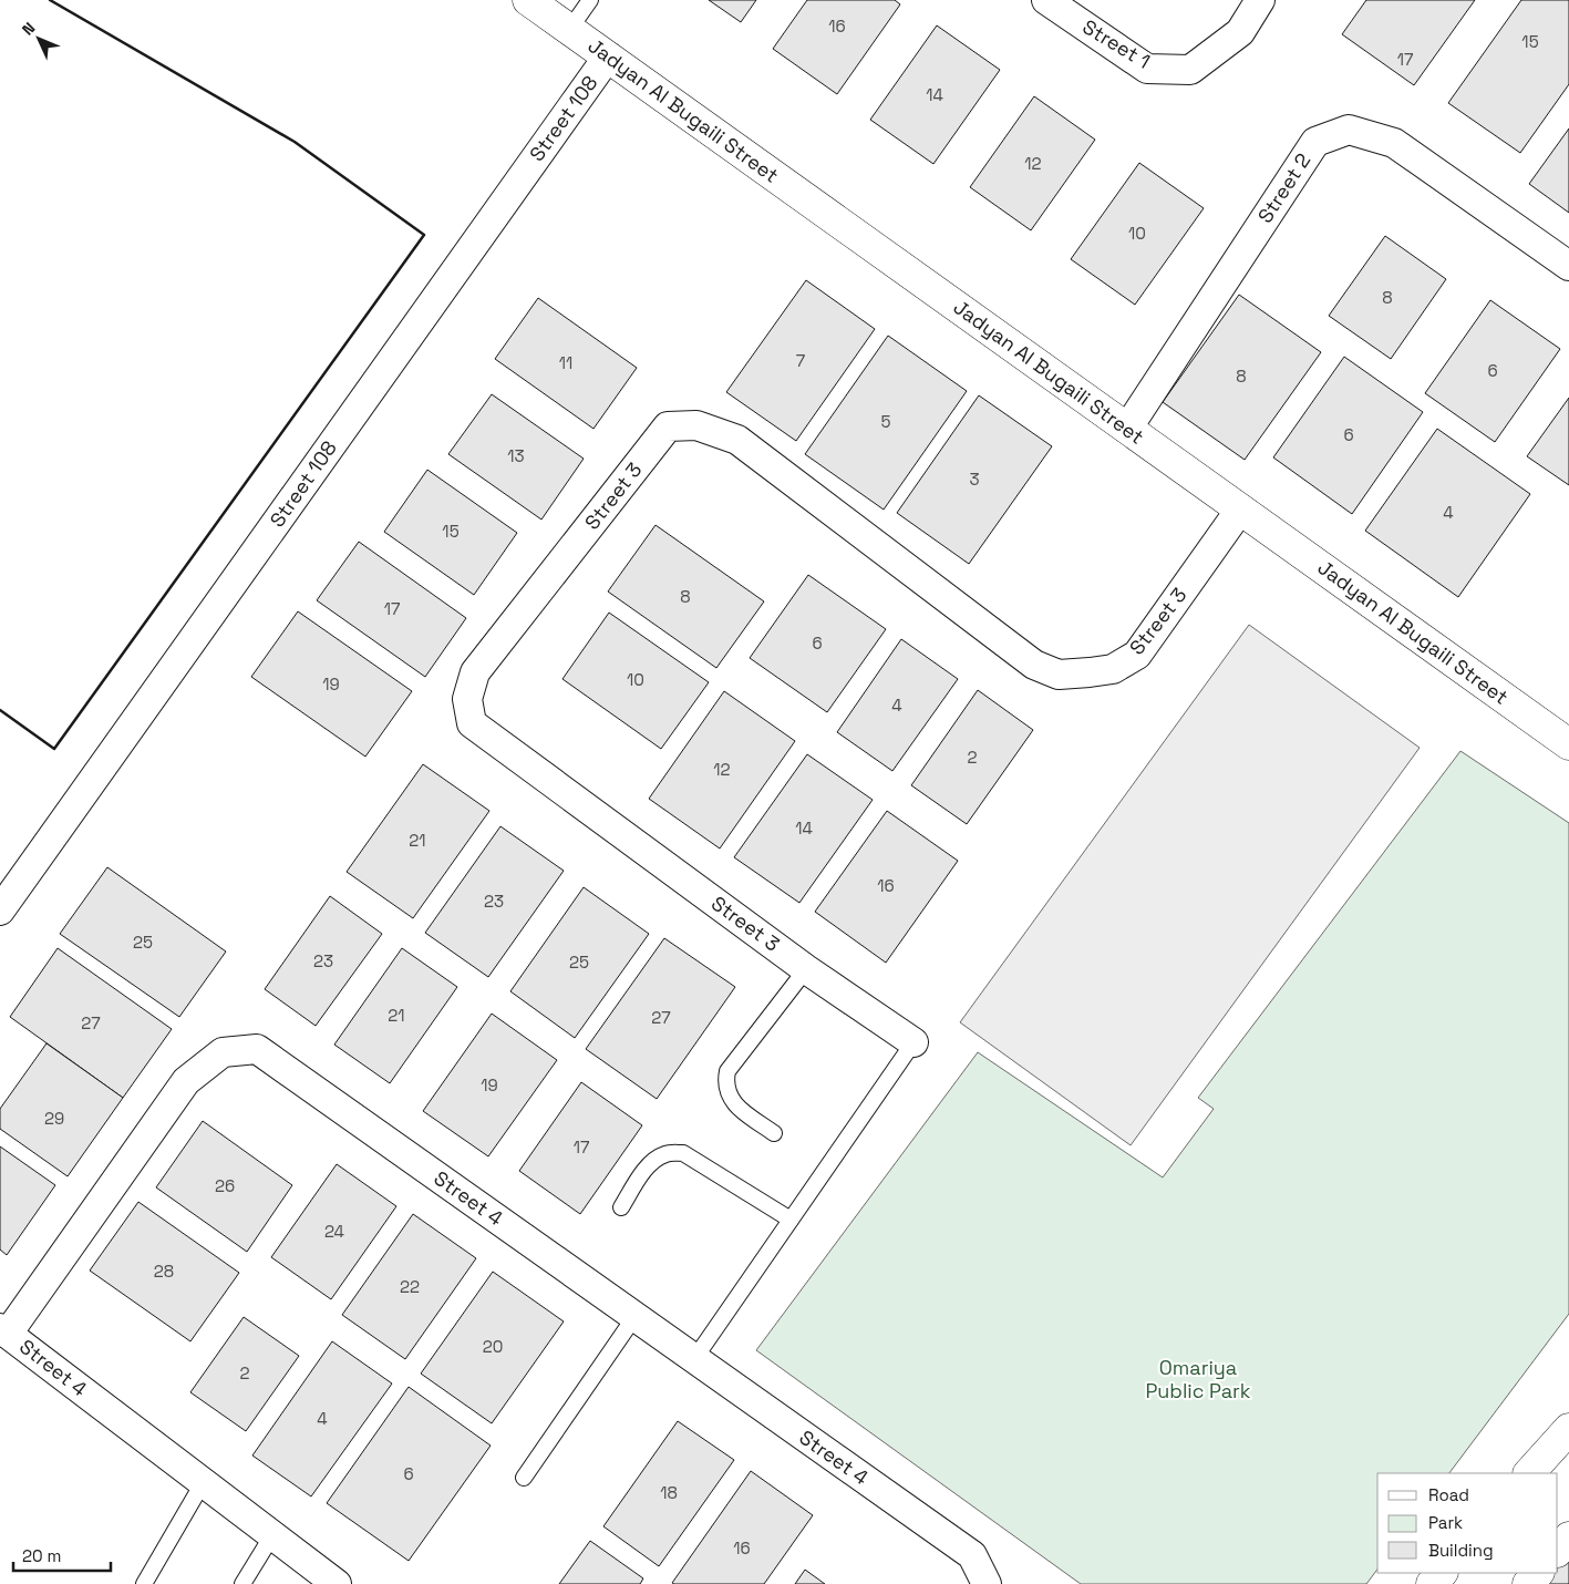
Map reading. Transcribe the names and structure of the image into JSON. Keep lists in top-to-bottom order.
{
  "streets": {
    "street": [
      "Street 1",
      "Jadyan Al Bugaili Street",
      "Street 108",
      "Street 2",
      "Street 3",
      "Street 4"
    ]
  },
  "crossings": [
    ["Jadyan Al Bugaili Street", "Street 108"],
    ["Jadyan Al Bugaili Street", "Street 2"],
    ["Jadyan Al Bugaili Street", "Street 3"]
  ],
  "parks": ["Omariya Public Park"],
  "house_numbers": [
    "16",
    "15",
    "17",
    "14",
    "12",
    "10",
    "8",
    "7",
    "11",
    "6",
    "8",
    "5",
    "6",
    "13",
    "3",
    "4",
    "15",
    "8",
    "17",
    "6",
    "10",
    "19",
    "4",
    "2",
    "12",
    "14",
    "21",
    "16",
    "23",
    "25",
    "23",
    "25",
    "21",
    "27",
    "27",
    "19",
    "29",
    "17",
    "26",
    "24",
    "28",
    "22",
    "20",
    "2",
    "4",
    "6",
    "18",
    "16"
  ],
  "legend": ["Road", "Park", "Building"],
  "scale_bar": "20 m",
  "north": "top left"
}
